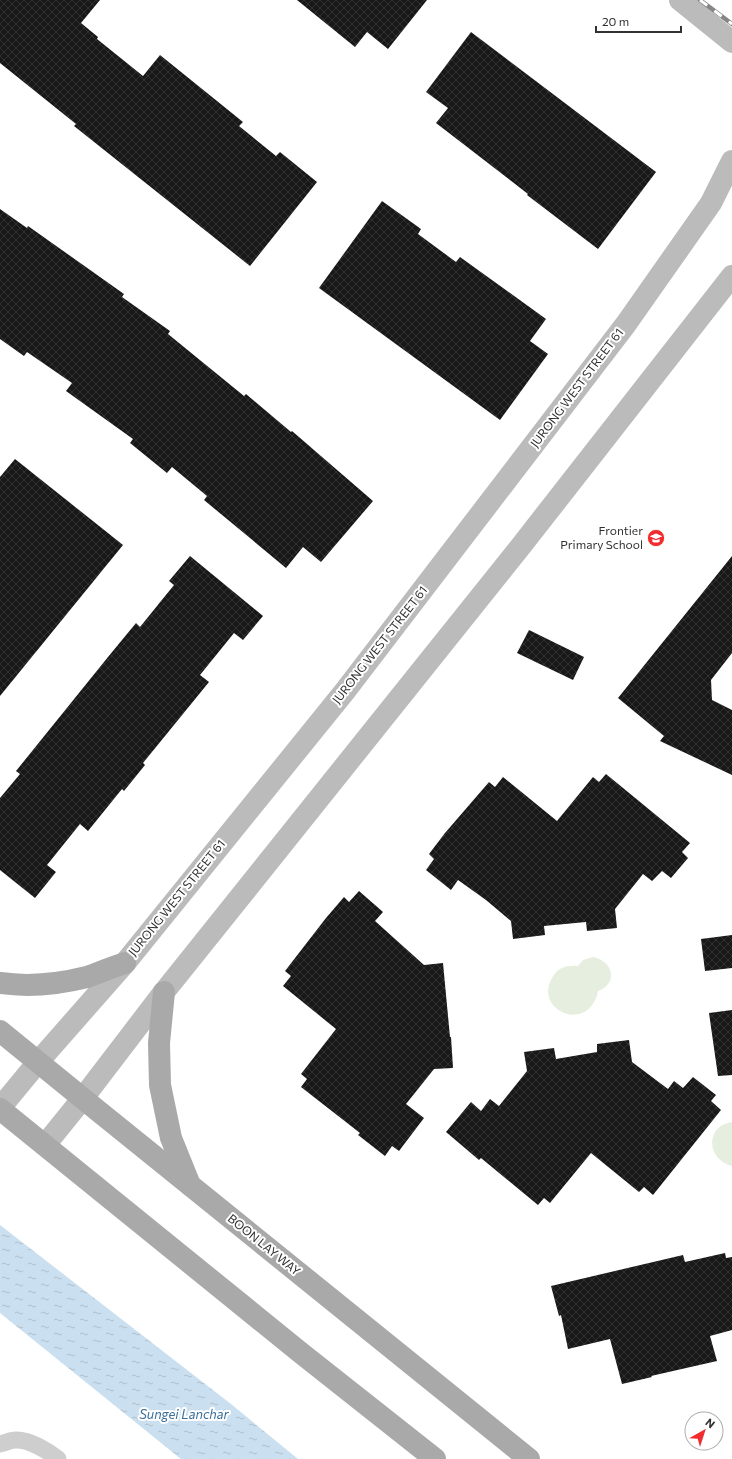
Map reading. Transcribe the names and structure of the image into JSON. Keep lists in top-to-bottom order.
{
  "streets": {
    "main road": ["BOON LAY WAY"],
    "street": ["JURONG WEST STREET 61"]
  },
  "crossings": [
    ["JURONG WEST STREET 61", "BOON LAY WAY"]
  ],
  "water": ["Sungei Lanchar"],
  "places": {
    "school or university": ["Frontier Primary School"]
  },
  "scale_bar": "20 m",
  "north": "top right"
}
